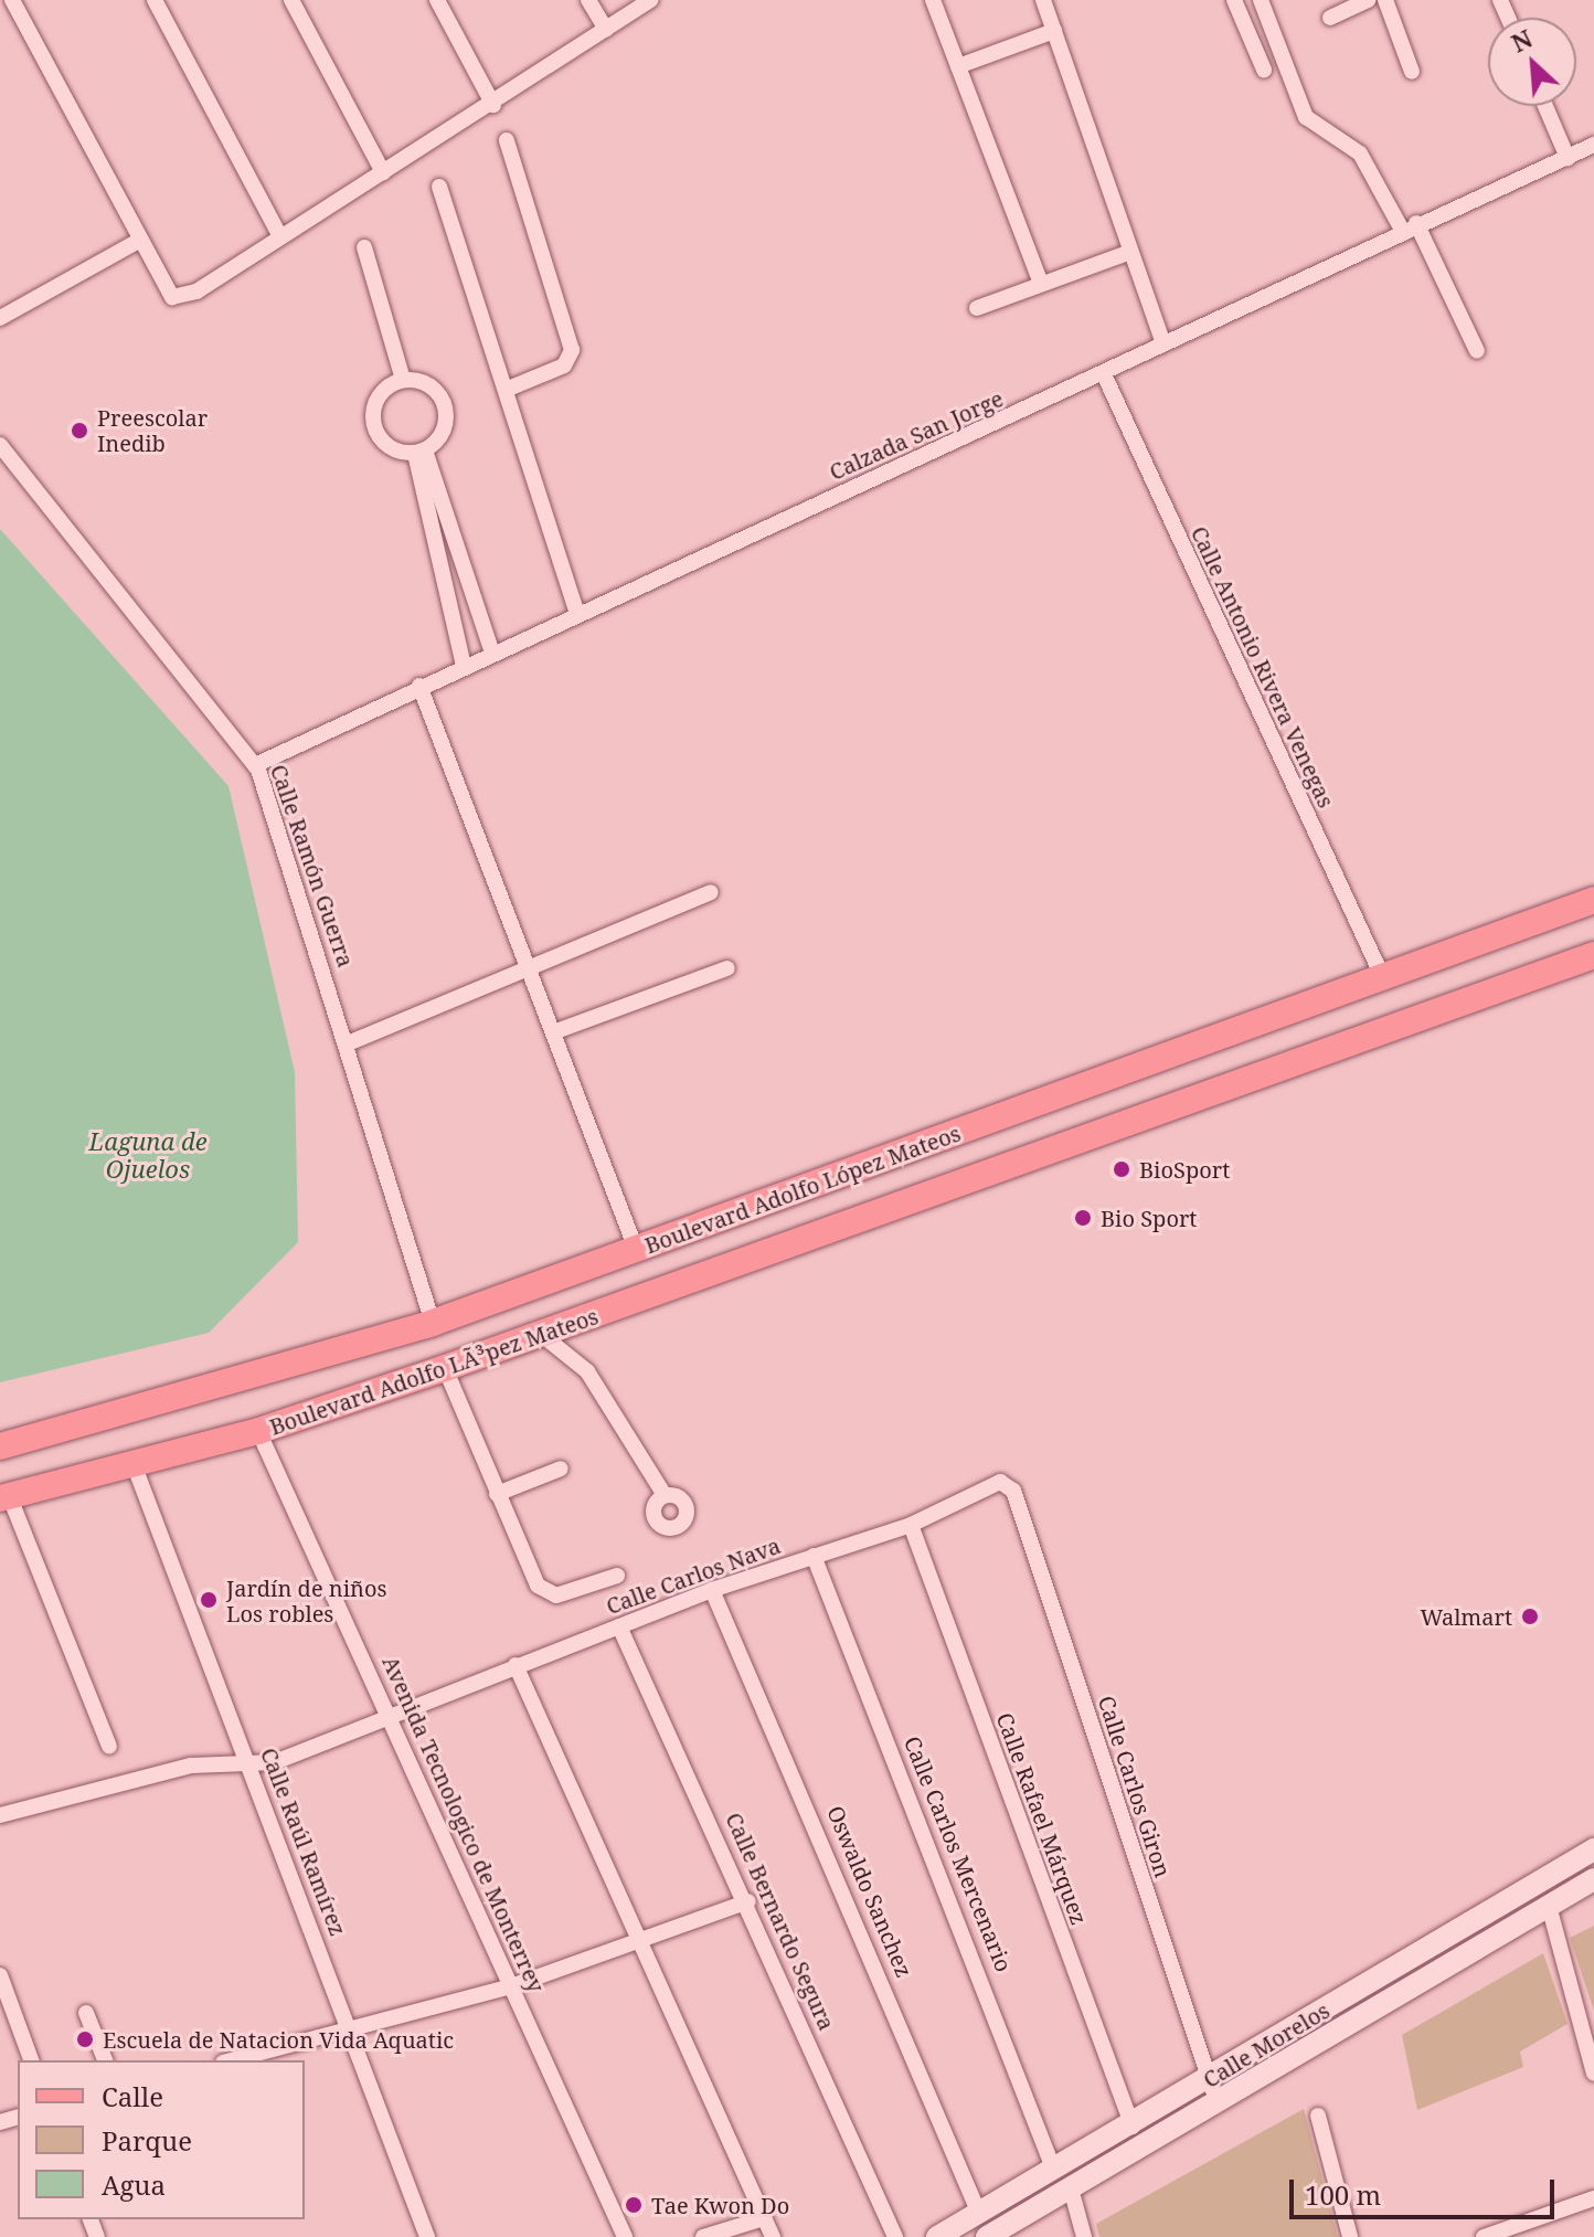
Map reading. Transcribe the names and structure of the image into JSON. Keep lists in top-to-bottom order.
{
  "streets": {
    "main road": ["Boulevard Adolfo López Mateos", "Boulevard Adolfo LÃ³pez Mateos", "Calle Morelos"],
    "street": [
      "Calzada San Jorge",
      "Calle Antonio Rivera Venegas",
      "Calle Ramón Guerra",
      "Calle Carlos Nava",
      "Calle Carlos Giron",
      "Calle Rafael Márquez",
      "Avenida Tecnologico de Monterrey",
      "Calle Raúl Ramírez",
      "Calle Carlos Mercenario",
      "Oswaldo Sanchez",
      "Calle Bernardo Segura"
    ]
  },
  "crossings": [
    ["Calzada San Jorge", "Calle Antonio Rivera Venegas"],
    ["Calzada San Jorge", "Calle Ramón Guerra"],
    ["Calle Antonio Rivera Venegas", "Boulevard Adolfo López Mateos"],
    ["Calle Ramón Guerra", "Boulevard Adolfo López Mateos"],
    ["Boulevard Adolfo LÃ³pez Mateos", "Avenida Tecnologico de Monterrey"],
    ["Boulevard Adolfo LÃ³pez Mateos", "Calle Raúl Ramírez"],
    ["Calle Carlos Nava", "Calle Carlos Giron"],
    ["Calle Carlos Nava", "Calle Rafael Márquez"],
    ["Calle Carlos Nava", "Avenida Tecnologico de Monterrey"],
    ["Calle Carlos Nava", "Calle Raúl Ramírez"],
    ["Calle Carlos Nava", "Calle Carlos Mercenario"],
    ["Calle Carlos Nava", "Oswaldo Sanchez"],
    ["Calle Carlos Nava", "Calle Bernardo Segura"],
    ["Calle Carlos Giron", "Calle Morelos"],
    ["Calle Rafael Márquez", "Calle Morelos"],
    ["Calle Carlos Mercenario", "Calle Morelos"],
    ["Oswaldo Sanchez", "Calle Morelos"]
  ],
  "water": ["Laguna de Ojuelos"],
  "places": [
    "Preescolar Inedib",
    "BioSport",
    "Bio Sport",
    "Jardín de niños Los robles",
    "Walmart",
    "Escuela de Natacion Vida Aquatic",
    "Tae Kwon Do"
  ],
  "legend": ["Calle", "Parque", "Agua"],
  "scale_bar": "100 m",
  "north": "top left"
}
